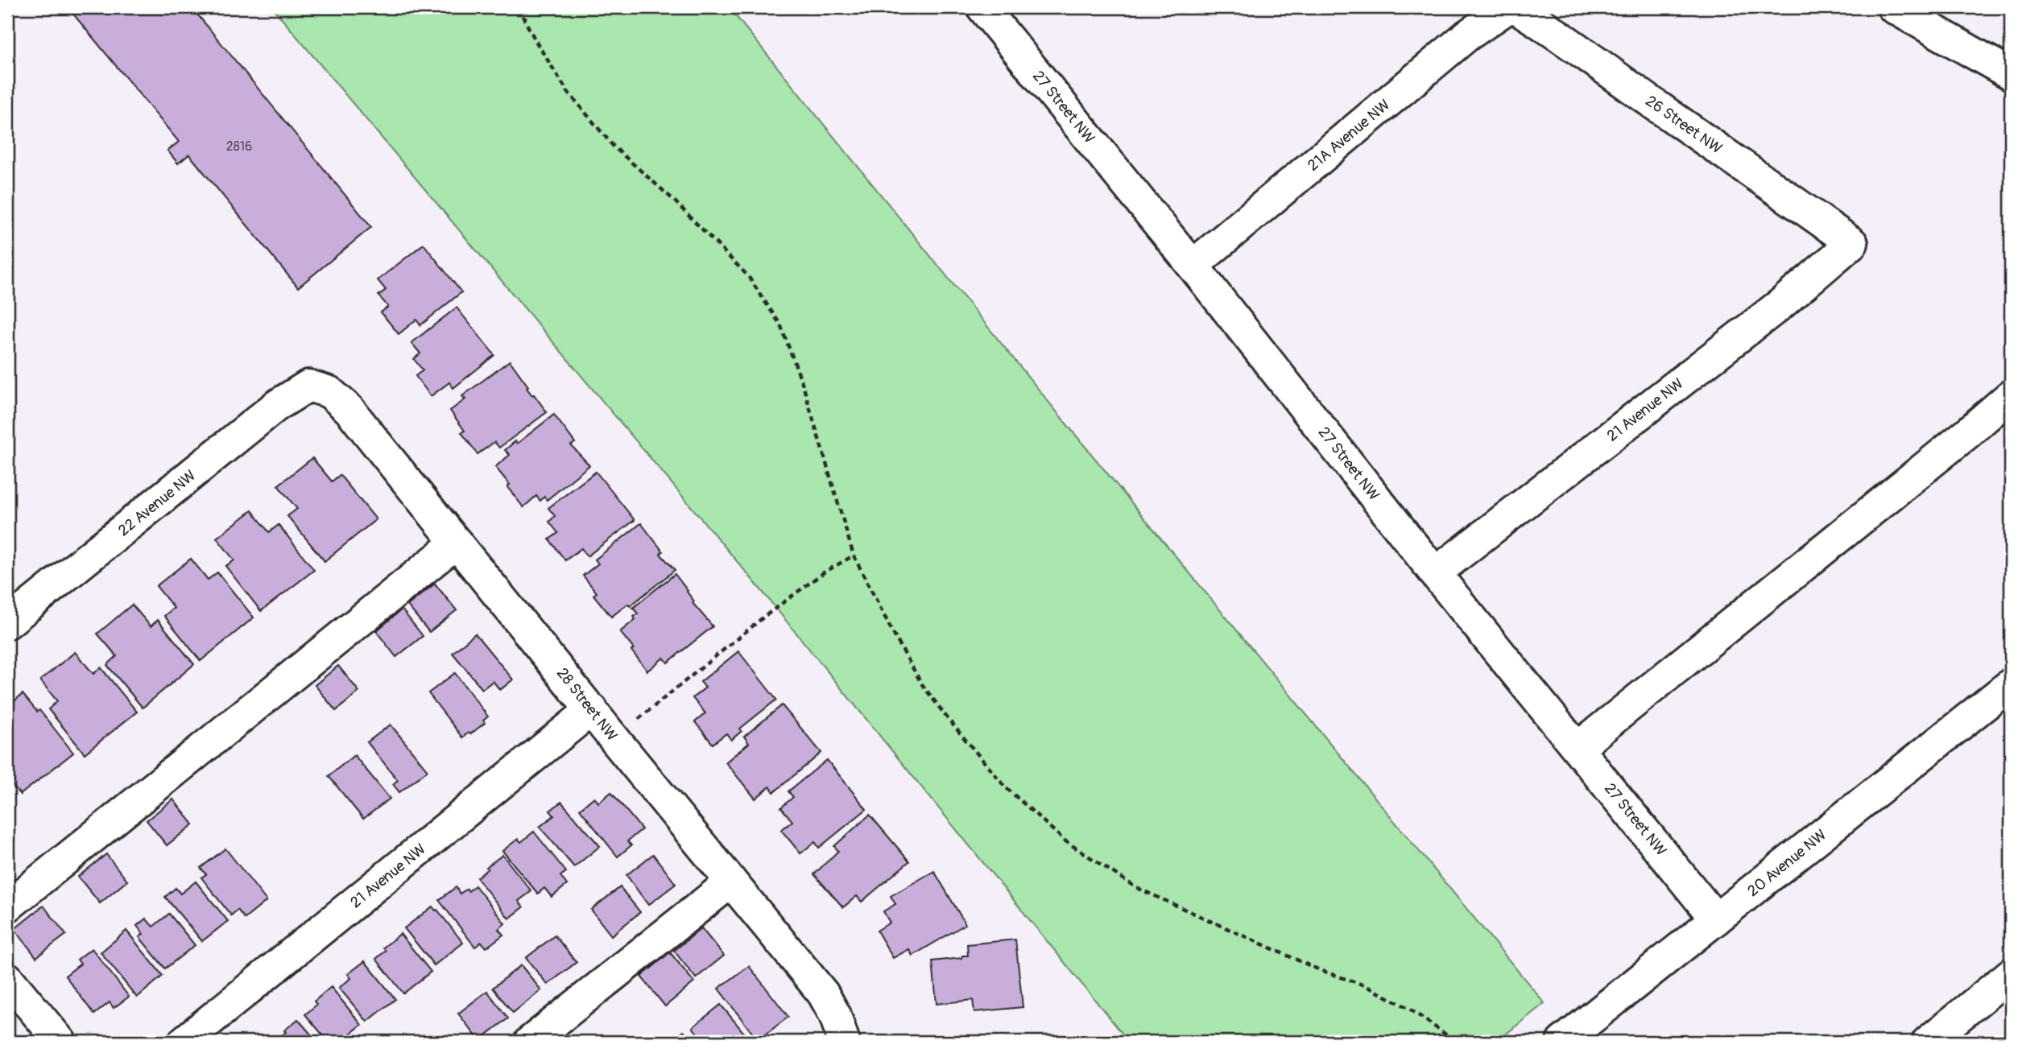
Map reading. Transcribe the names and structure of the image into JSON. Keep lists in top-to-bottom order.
{
  "streets": {
    "street": [
      "27 Street NW",
      "26 Street NW",
      "21A Avenue NW",
      "21 Avenue NW",
      "22 Avenue NW",
      "28 Street NW",
      "20 Avenue NW"
    ]
  },
  "crossings": [
    ["27 Street NW", "21A Avenue NW"],
    ["27 Street NW", "21 Avenue NW"],
    ["27 Street NW", "20 Avenue NW"],
    ["26 Street NW", "21 Avenue NW"],
    ["21 Avenue NW", "28 Street NW"],
    ["22 Avenue NW", "28 Street NW"]
  ],
  "house_numbers": ["2816"]
}
